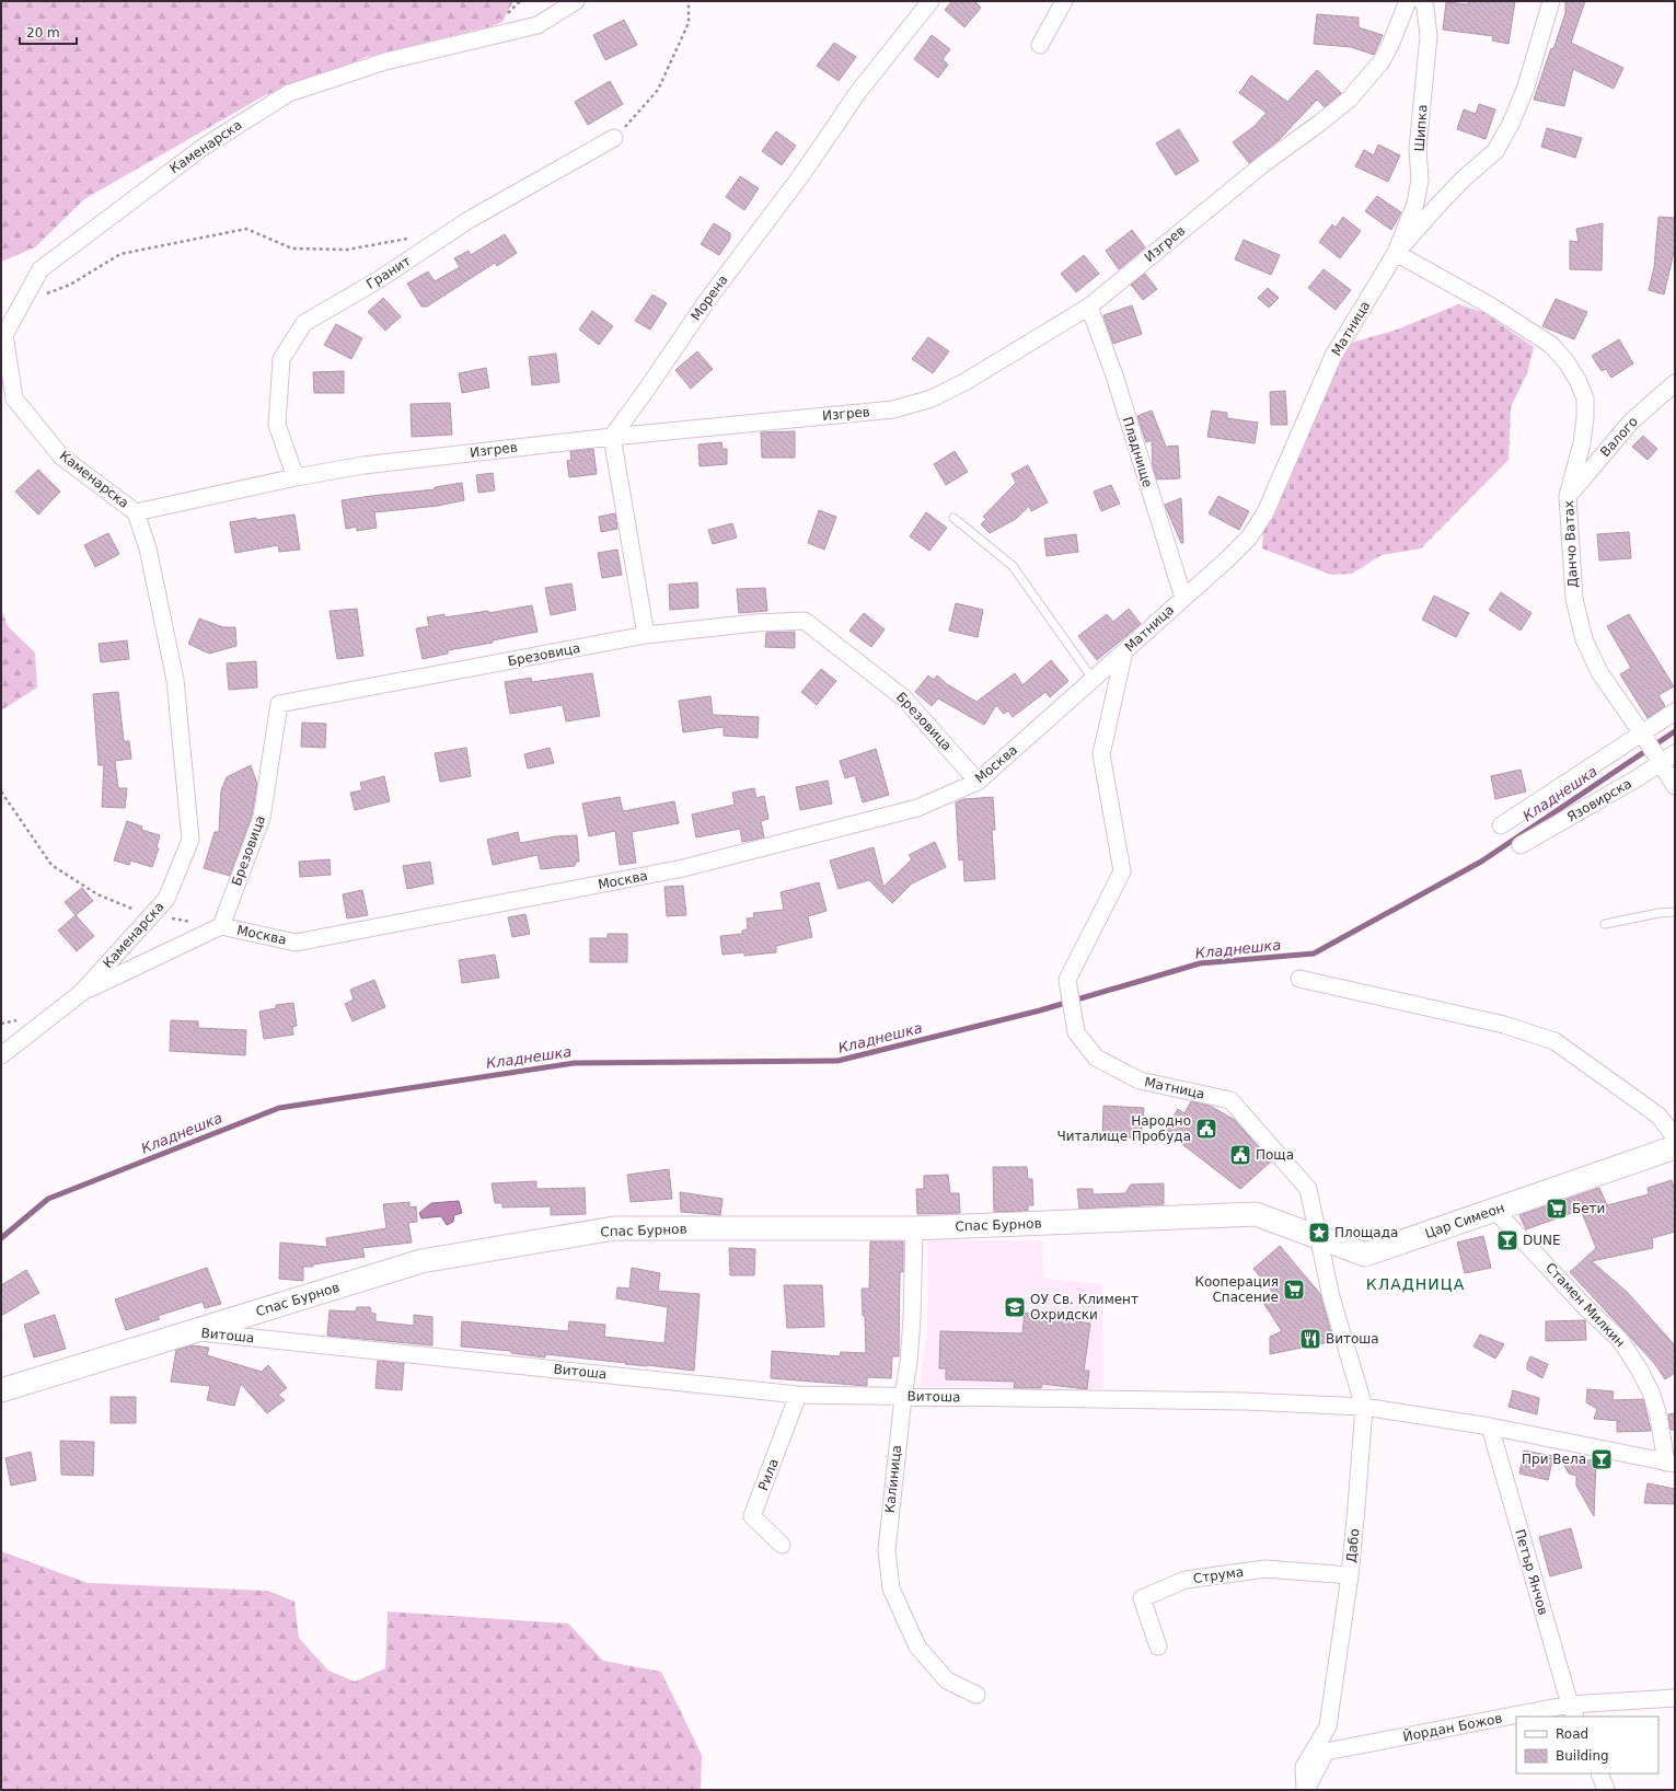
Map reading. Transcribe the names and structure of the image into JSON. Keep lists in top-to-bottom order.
{
  "streets": {
    "street": [
      "Шипка",
      "Каменарска",
      "Изгрев",
      "Гранит",
      "Морена",
      "Матница",
      "Валого",
      "Пладнище",
      "Данчо Ватах",
      "Брезовица",
      "Москва",
      "Язовирска",
      "Цар Симеон",
      "Спас Бурнов",
      "Стамен Милкин",
      "Витоша",
      "Рила",
      "Калиница",
      "Дабо",
      "Петър Янчов",
      "Струма",
      "Йордан Божов"
    ]
  },
  "crossings": [
    ["Шипка", "Матница"],
    ["Шипка", "Данчо Ватах"],
    ["Каменарска", "Изгрев"],
    ["Каменарска", "Москва"],
    ["Изгрев", "Гранит"],
    ["Изгрев", "Морена"],
    ["Изгрев", "Пладнище"],
    ["Матница", "Пладнище"],
    ["Матница", "Данчо Ватах"],
    ["Матница", "Москва"],
    ["Матница", "Цар Симеон"],
    ["Матница", "Дабо"],
    ["Валого", "Данчо Ватах"],
    ["Данчо Ватах", "Язовирска"],
    ["Брезовица", "Москва"],
    ["Цар Симеон", "Спас Бурнов"],
    ["Цар Симеон", "Стамен Милкин"],
    ["Спас Бурнов", "Витоша"],
    ["Спас Бурнов", "Калиница"],
    ["Стамен Милкин", "Витоша"],
    ["Витоша", "Рила"],
    ["Витоша", "Калиница"],
    ["Витоша", "Дабо"],
    ["Витоша", "Петър Янчов"],
    ["Дабо", "Струма"],
    ["Дабо", "Йордан Божов"],
    ["Петър Янчов", "Йордан Божов"]
  ],
  "districts": ["КЛАДНИЦА"],
  "water": ["Кладнешка"],
  "places": {
    "public building": ["Народно Читалище Пробуда", "Поща"],
    "supermarket": ["Бети", "Кооперация Спасение"],
    "place": ["Площада"],
    "bar": ["DUNE", "При Вела"],
    "school or university": ["ОУ Св. Климент Охридски"],
    "restaurant": ["Витоша"]
  },
  "legend": ["Road", "Building"],
  "scale_bar": "20 m"
}
